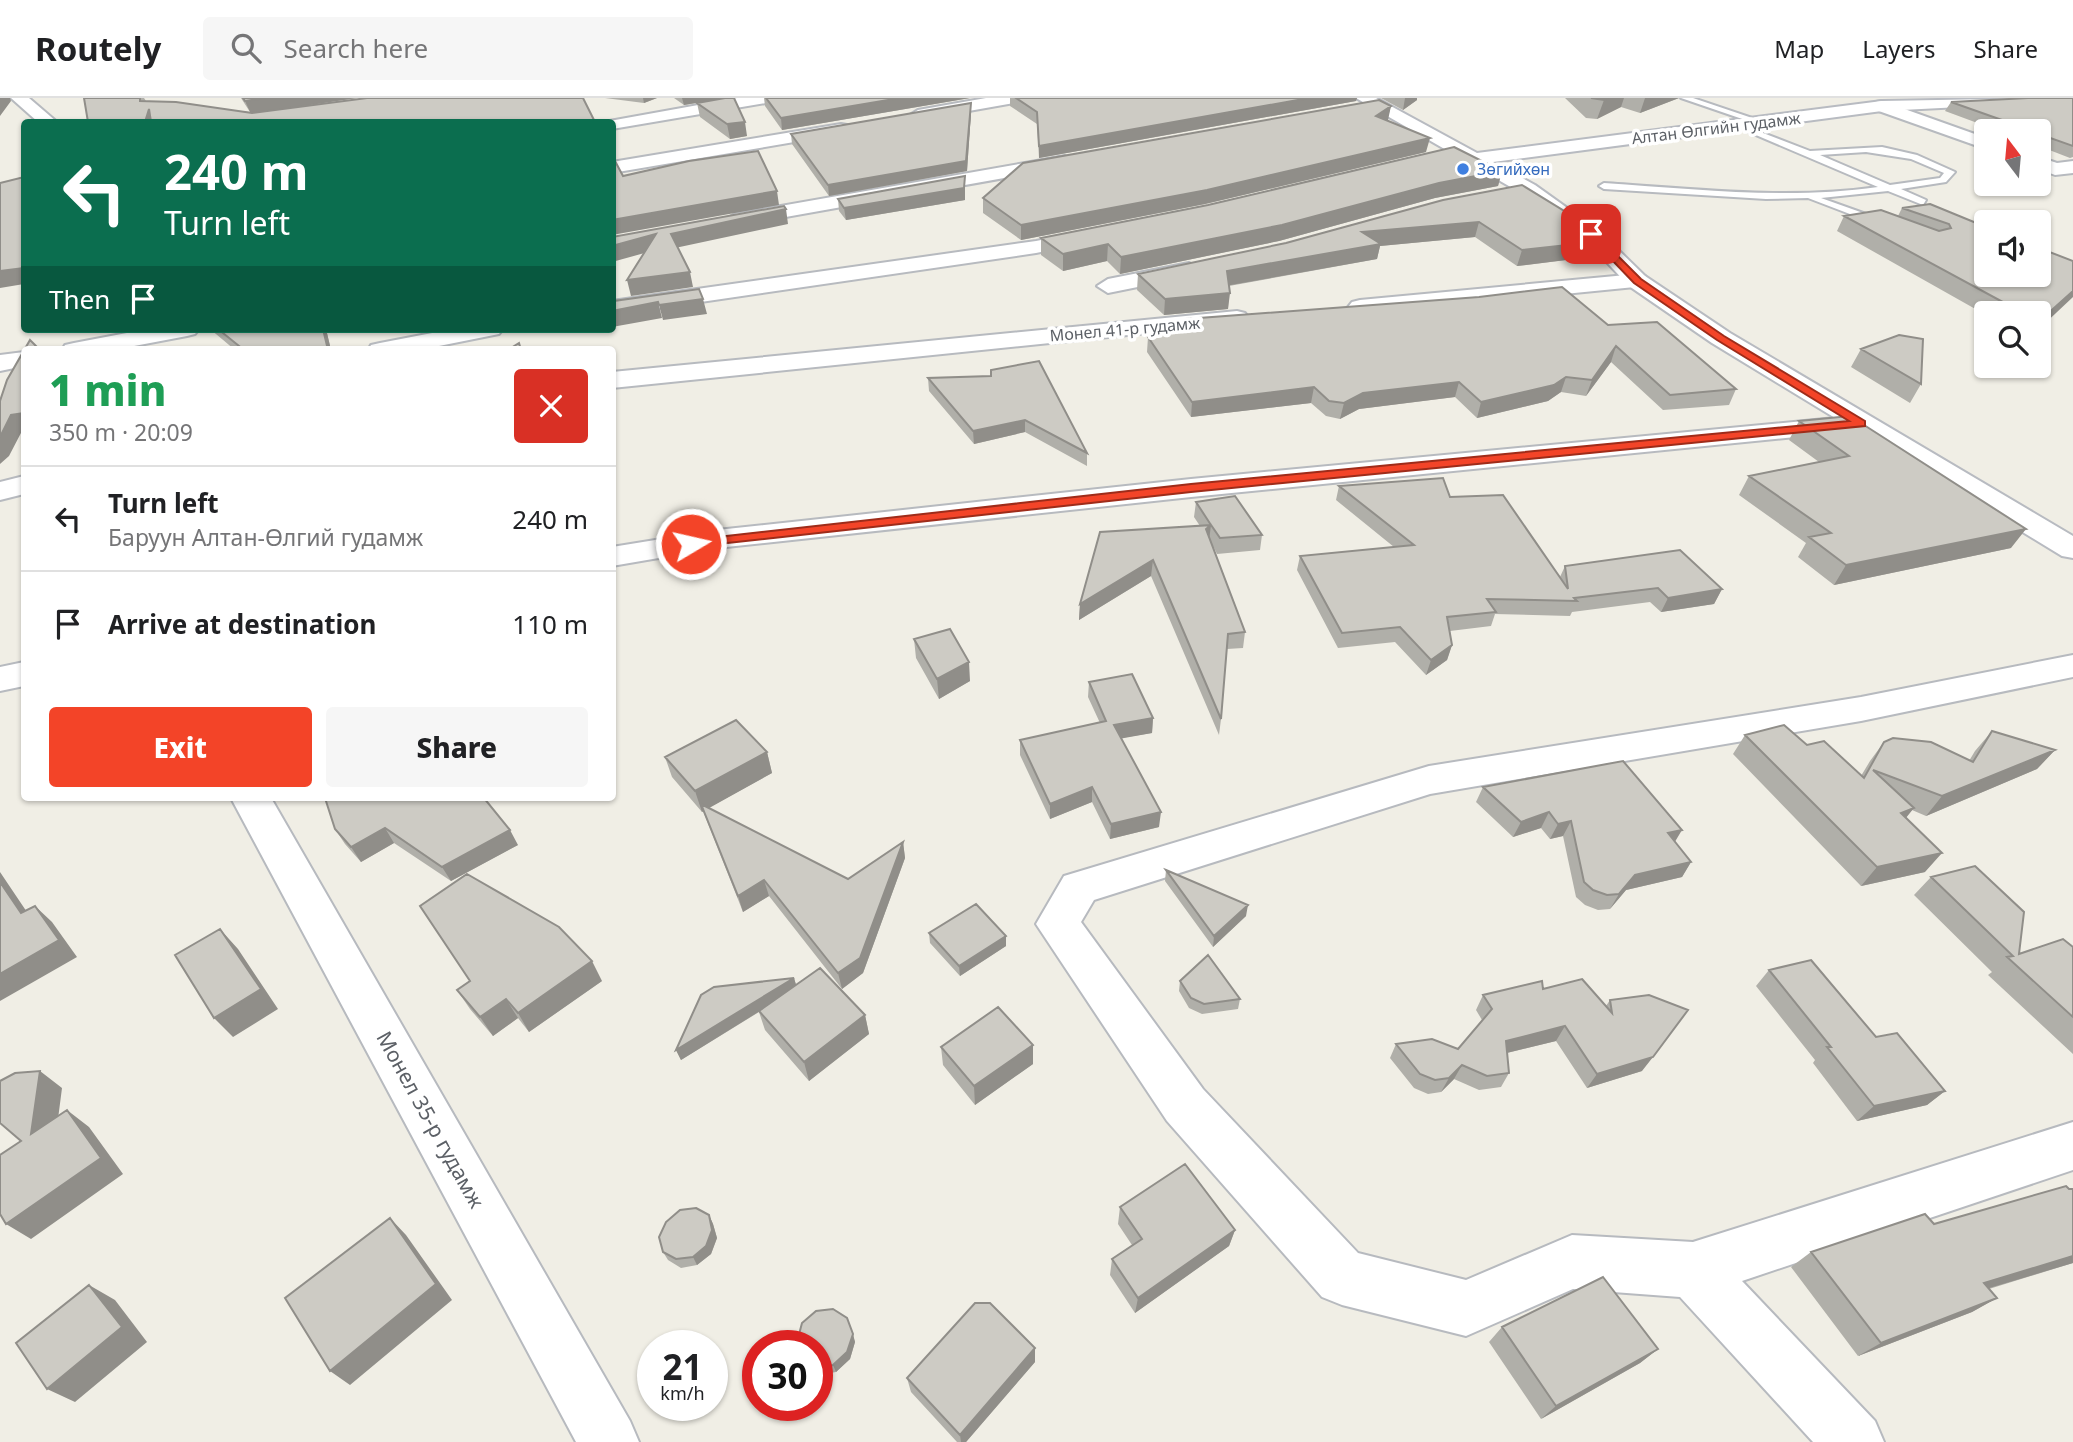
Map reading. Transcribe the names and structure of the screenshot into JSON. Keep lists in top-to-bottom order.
{
  "streets": {
    "street": ["Алтан Өлгийн гудамж", "Монел 41-р гудамж", "Монел 35-р гудамж"]
  },
  "places": ["Зөгийхөн"],
  "north": "top",
  "page": {
    "header": "Routely",
    "search": "Search here",
    "nav": ["Map", "Layers", "Share"],
    "turn": ["240 m", "Turn left"],
    "then": "Then",
    "heading": ["1 min", "350 m · 20:09"],
    "list": [
      {
        "name": "Turn left",
        "note": "Баруун Алтан-Өлгий гудамж",
        "value": "240 m"
      },
      {
        "name": "Arrive at destination",
        "value": "110 m"
      }
    ],
    "buttons": ["Exit", "Share"],
    "speed": "21 km/h",
    "limit": "30"
  }
}
